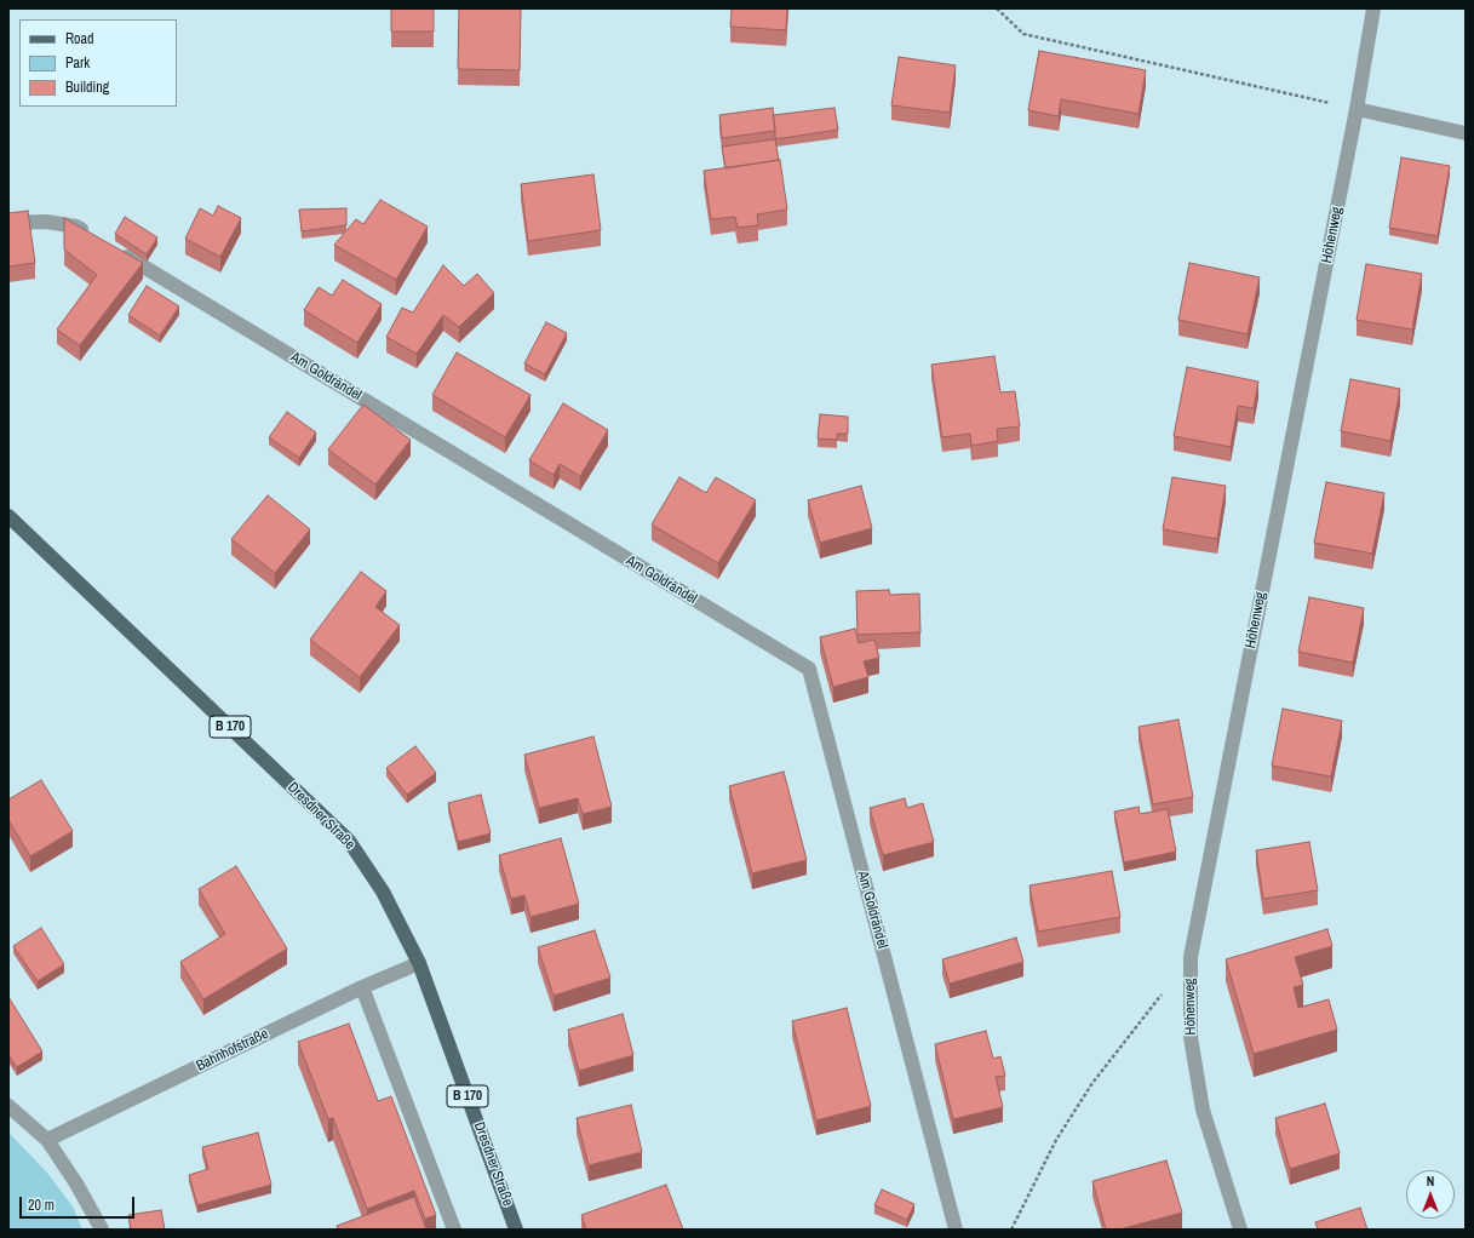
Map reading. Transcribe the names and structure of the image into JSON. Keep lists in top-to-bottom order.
{
  "streets": {
    "main road": ["B 170", "Dresdner Straße"],
    "street": ["Höhenweg", "Am Goldrändel", "Bahnhofstraße"]
  },
  "crossings": [
    ["Dresdner Straße", "Bahnhofstraße"]
  ],
  "legend": ["Road", "Park", "Building"],
  "scale_bar": "20 m",
  "north": "top"
}
